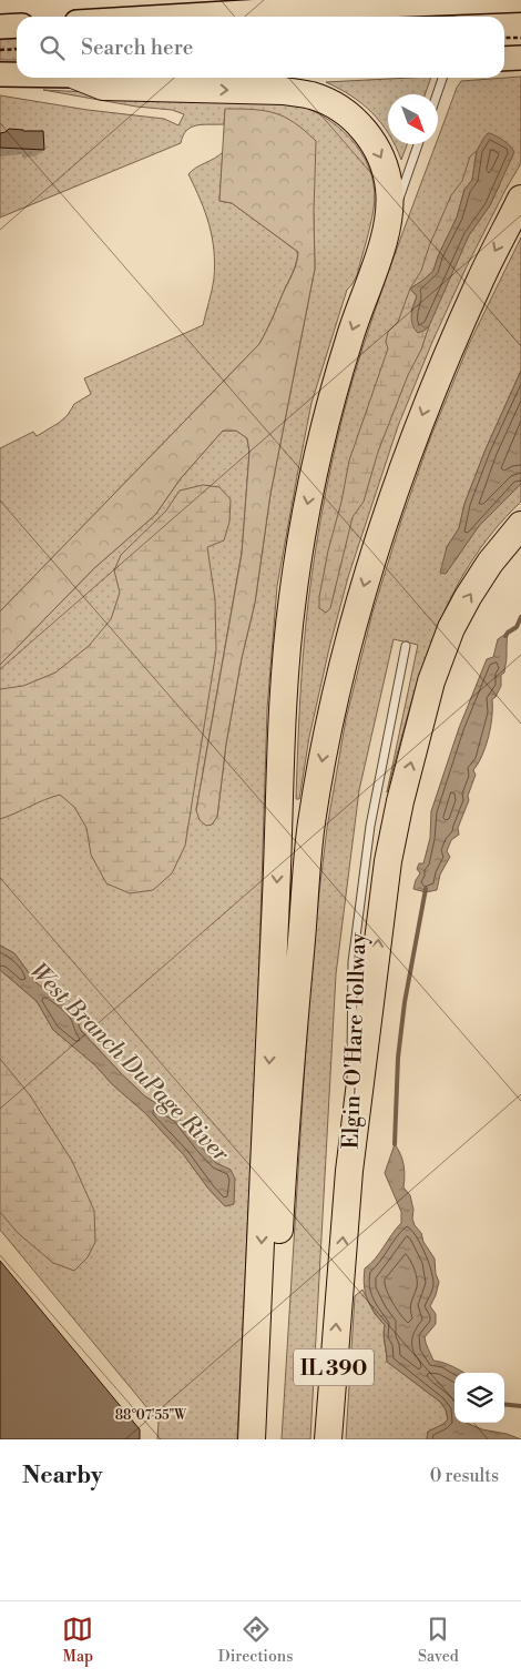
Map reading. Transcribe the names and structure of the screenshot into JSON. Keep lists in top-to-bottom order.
{
  "streets": {
    "highway": ["Elgin-O'Hare Tollway", "IL 390"]
  },
  "water": ["West Branch DuPage River"],
  "north": "bottom right",
  "page": {
    "search": "Search here",
    "heading": ["Nearby", "0 results"],
    "nav": ["Map", "Directions", "Saved"]
  },
  "coordinates": ["88°07'55\"W"]
}
